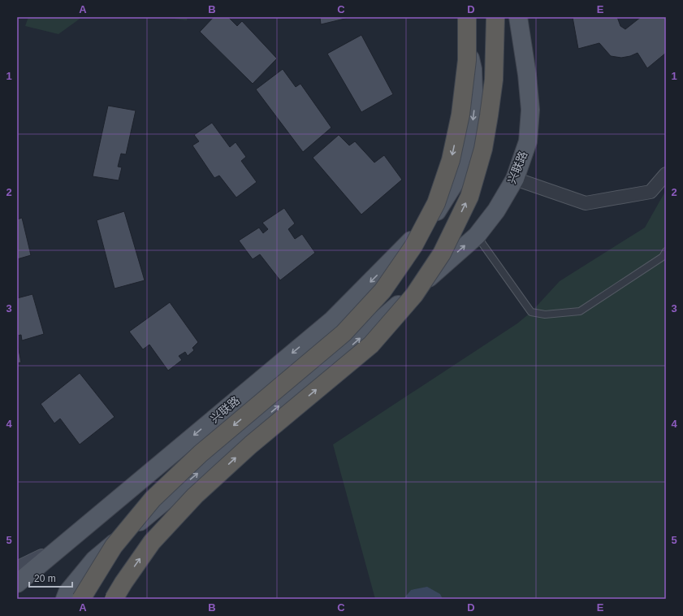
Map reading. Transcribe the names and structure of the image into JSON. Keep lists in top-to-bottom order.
{
  "streets": {
    "highway": ["兴联路"]
  },
  "scale_bar": "20 m",
  "grid": {
    "columns": [
      "A",
      "B",
      "C",
      "D",
      "E"
    ],
    "rows": [
      "1",
      "2",
      "3",
      "4",
      "5"
    ]
  }
}
